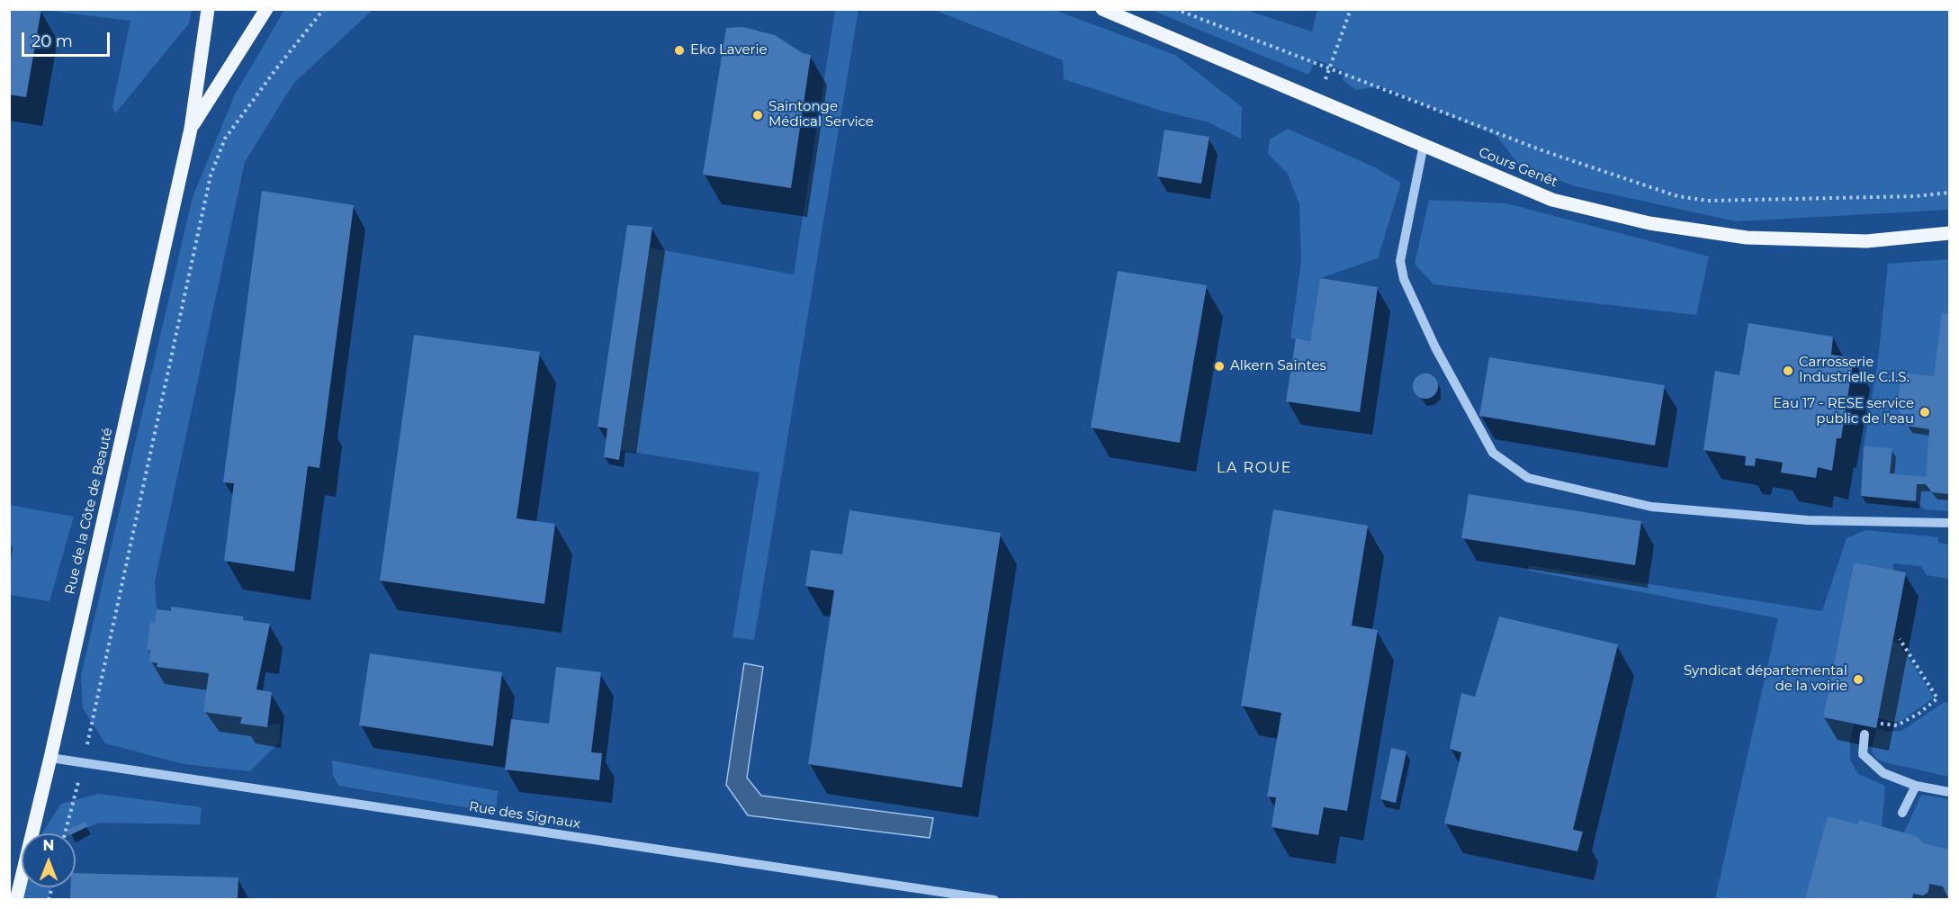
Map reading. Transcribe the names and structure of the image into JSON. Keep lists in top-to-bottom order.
{
  "streets": {
    "main road": ["Cours Genêt", "Rue de la Côte de Beauté"],
    "street": ["Rue des Signaux"]
  },
  "crossings": [
    ["Rue de la Côte de Beauté", "Rue des Signaux"]
  ],
  "districts": ["LA ROUE"],
  "places": [
    "Eko Laverie",
    "Saintonge Médical Service",
    "Alkern Saintes",
    "Carrosserie Industrielle C.I.S.",
    "Eau 17 - RESE service public de l'eau",
    "Syndicat départemental de la voirie"
  ],
  "scale_bar": "20 m",
  "north": "top"
}
